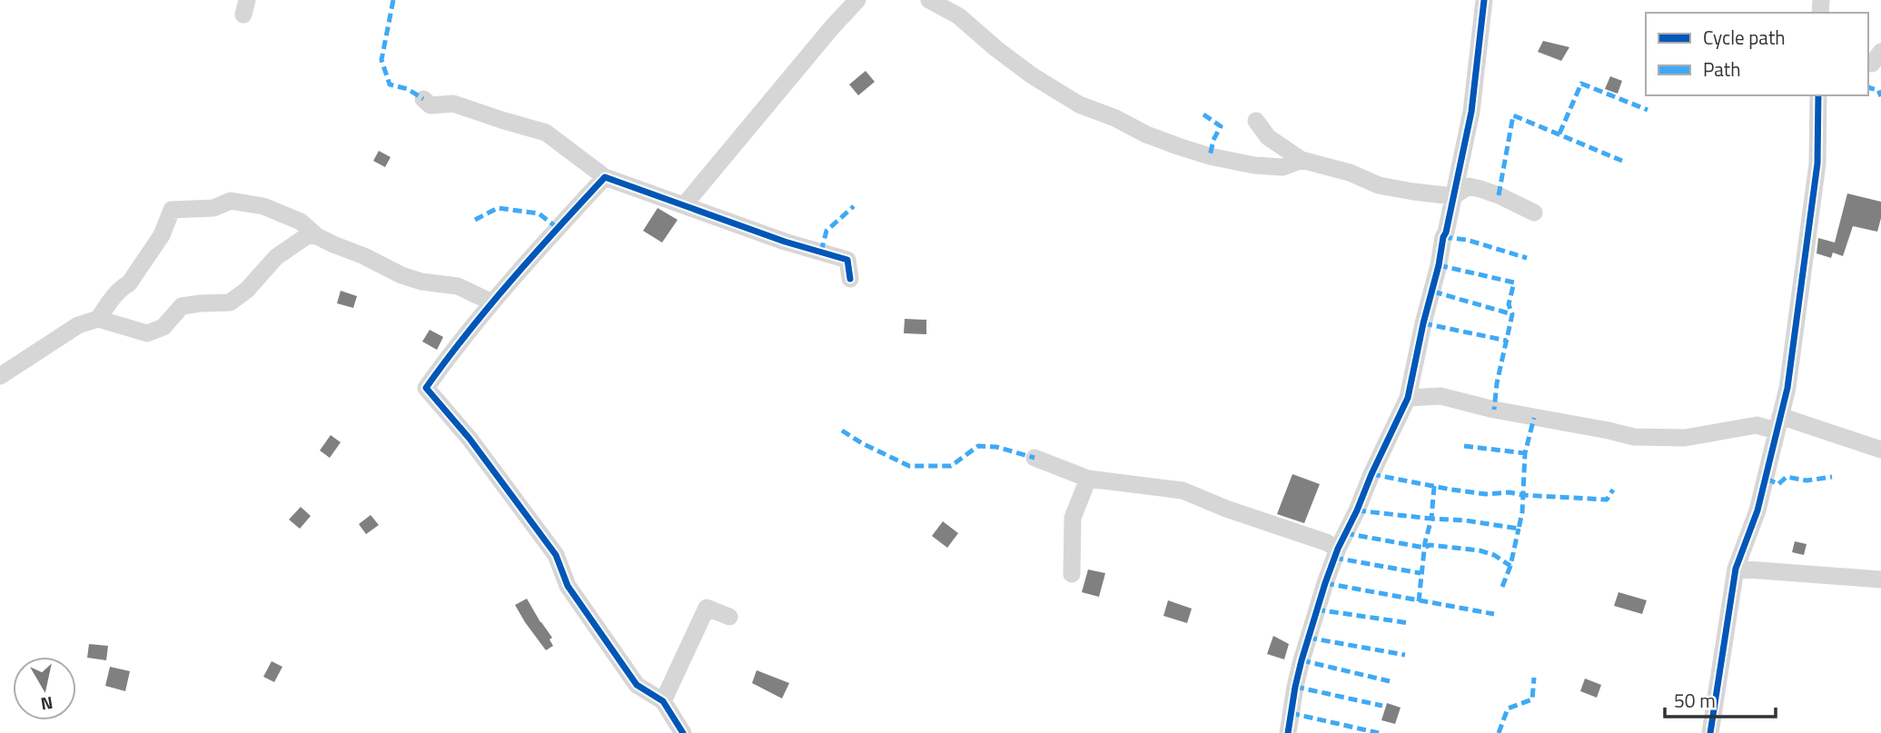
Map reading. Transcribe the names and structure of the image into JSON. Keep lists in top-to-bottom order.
{
  "legend": ["Cycle path", "Path"],
  "scale_bar": "50 m",
  "north": "bottom"
}
